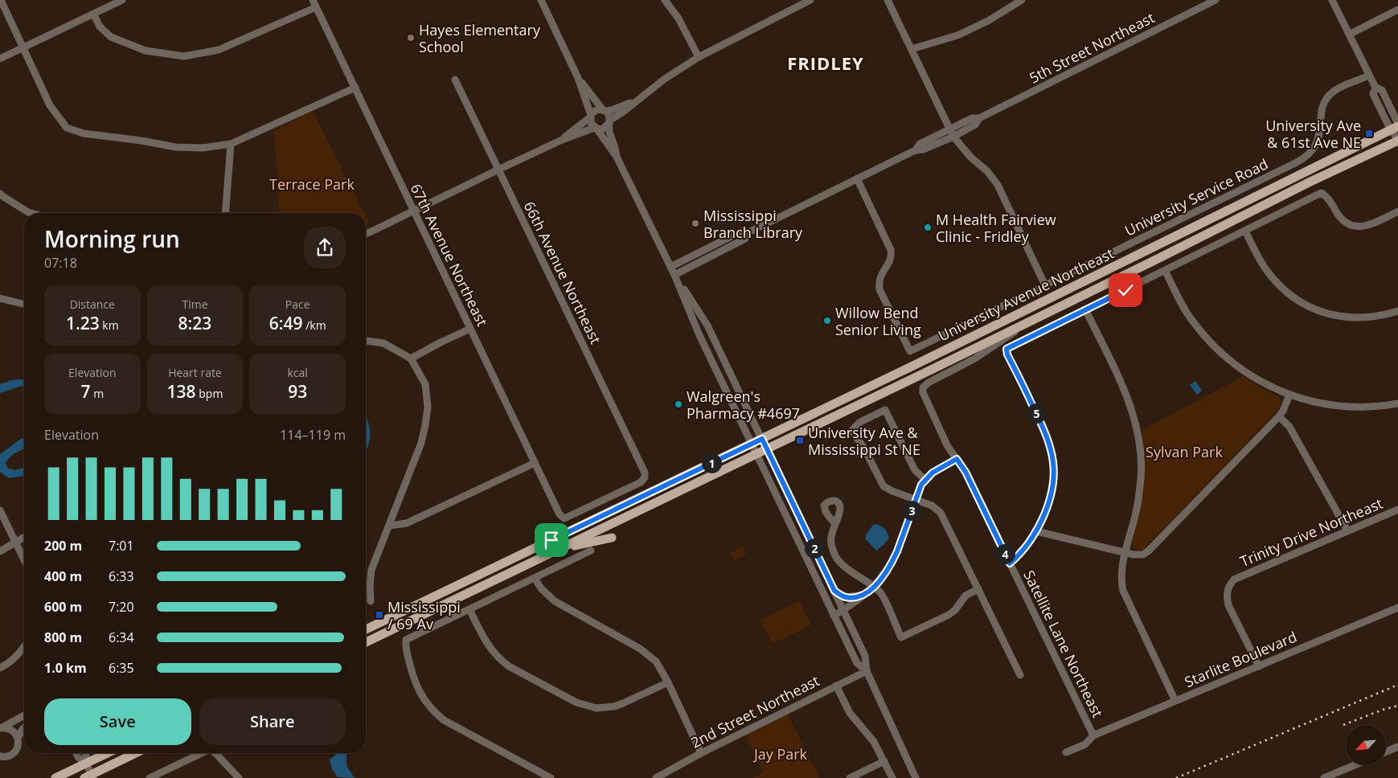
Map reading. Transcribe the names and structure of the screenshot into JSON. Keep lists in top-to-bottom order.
{
  "streets": {
    "main road": ["University Avenue Northeast"],
    "street": [
      "5th Street Northeast",
      "University Service Road",
      "67th Avenue Northeast",
      "66th Avenue Northeast",
      "Trinity Drive Northeast",
      "Satellite Lane Northeast",
      "Starlite Boulevard",
      "2nd Street Northeast"
    ]
  },
  "crossings": [
    ["5th Street Northeast", "University Service Road"],
    ["67th Avenue Northeast", "66th Avenue Northeast"],
    ["University Avenue Northeast", "Satellite Lane Northeast"],
    ["Trinity Drive Northeast", "Starlite Boulevard"],
    ["Satellite Lane Northeast", "Starlite Boulevard"]
  ],
  "districts": ["FRIDLEY"],
  "parks": ["Terrace Park", "Sylvan Park", "Jay Park"],
  "places": {
    "other": [
      "Hayes Elementary School",
      "Mississippi Branch Library",
      "M Health Fairview Clinic - Fridley",
      "Willow Bend Senior Living",
      "Walgreen's Pharmacy #4697"
    ],
    "transit": ["University Ave & 61st Ave NE", "University Ave & Mississippi St NE", "Mississippi / 69 Av"]
  },
  "north": "bottom left",
  "page": {
    "heading": ["Morning run", "07:18"],
    "stats": [
      ["Distance", "1.23 km"],
      ["Time", "8:23"],
      ["Pace", "6:49 /km"],
      ["Elevation", "7 m"],
      ["Heart rate", "138 bpm"],
      ["kcal", "93"]
    ],
    "pins": [
      "5",
      "1",
      "3",
      "2",
      "4"
    ],
    "chart": ["Elevation", "114–119 m"],
    "list": [
      {
        "name": "200 m",
        "note": "7:01"
      },
      {
        "name": "400 m",
        "note": "6:33"
      },
      {
        "name": "600 m",
        "note": "7:20"
      },
      {
        "name": "800 m",
        "note": "6:34"
      },
      {
        "name": "1.0 km",
        "note": "6:35"
      }
    ],
    "buttons": ["Save", "Share"]
  }
}
